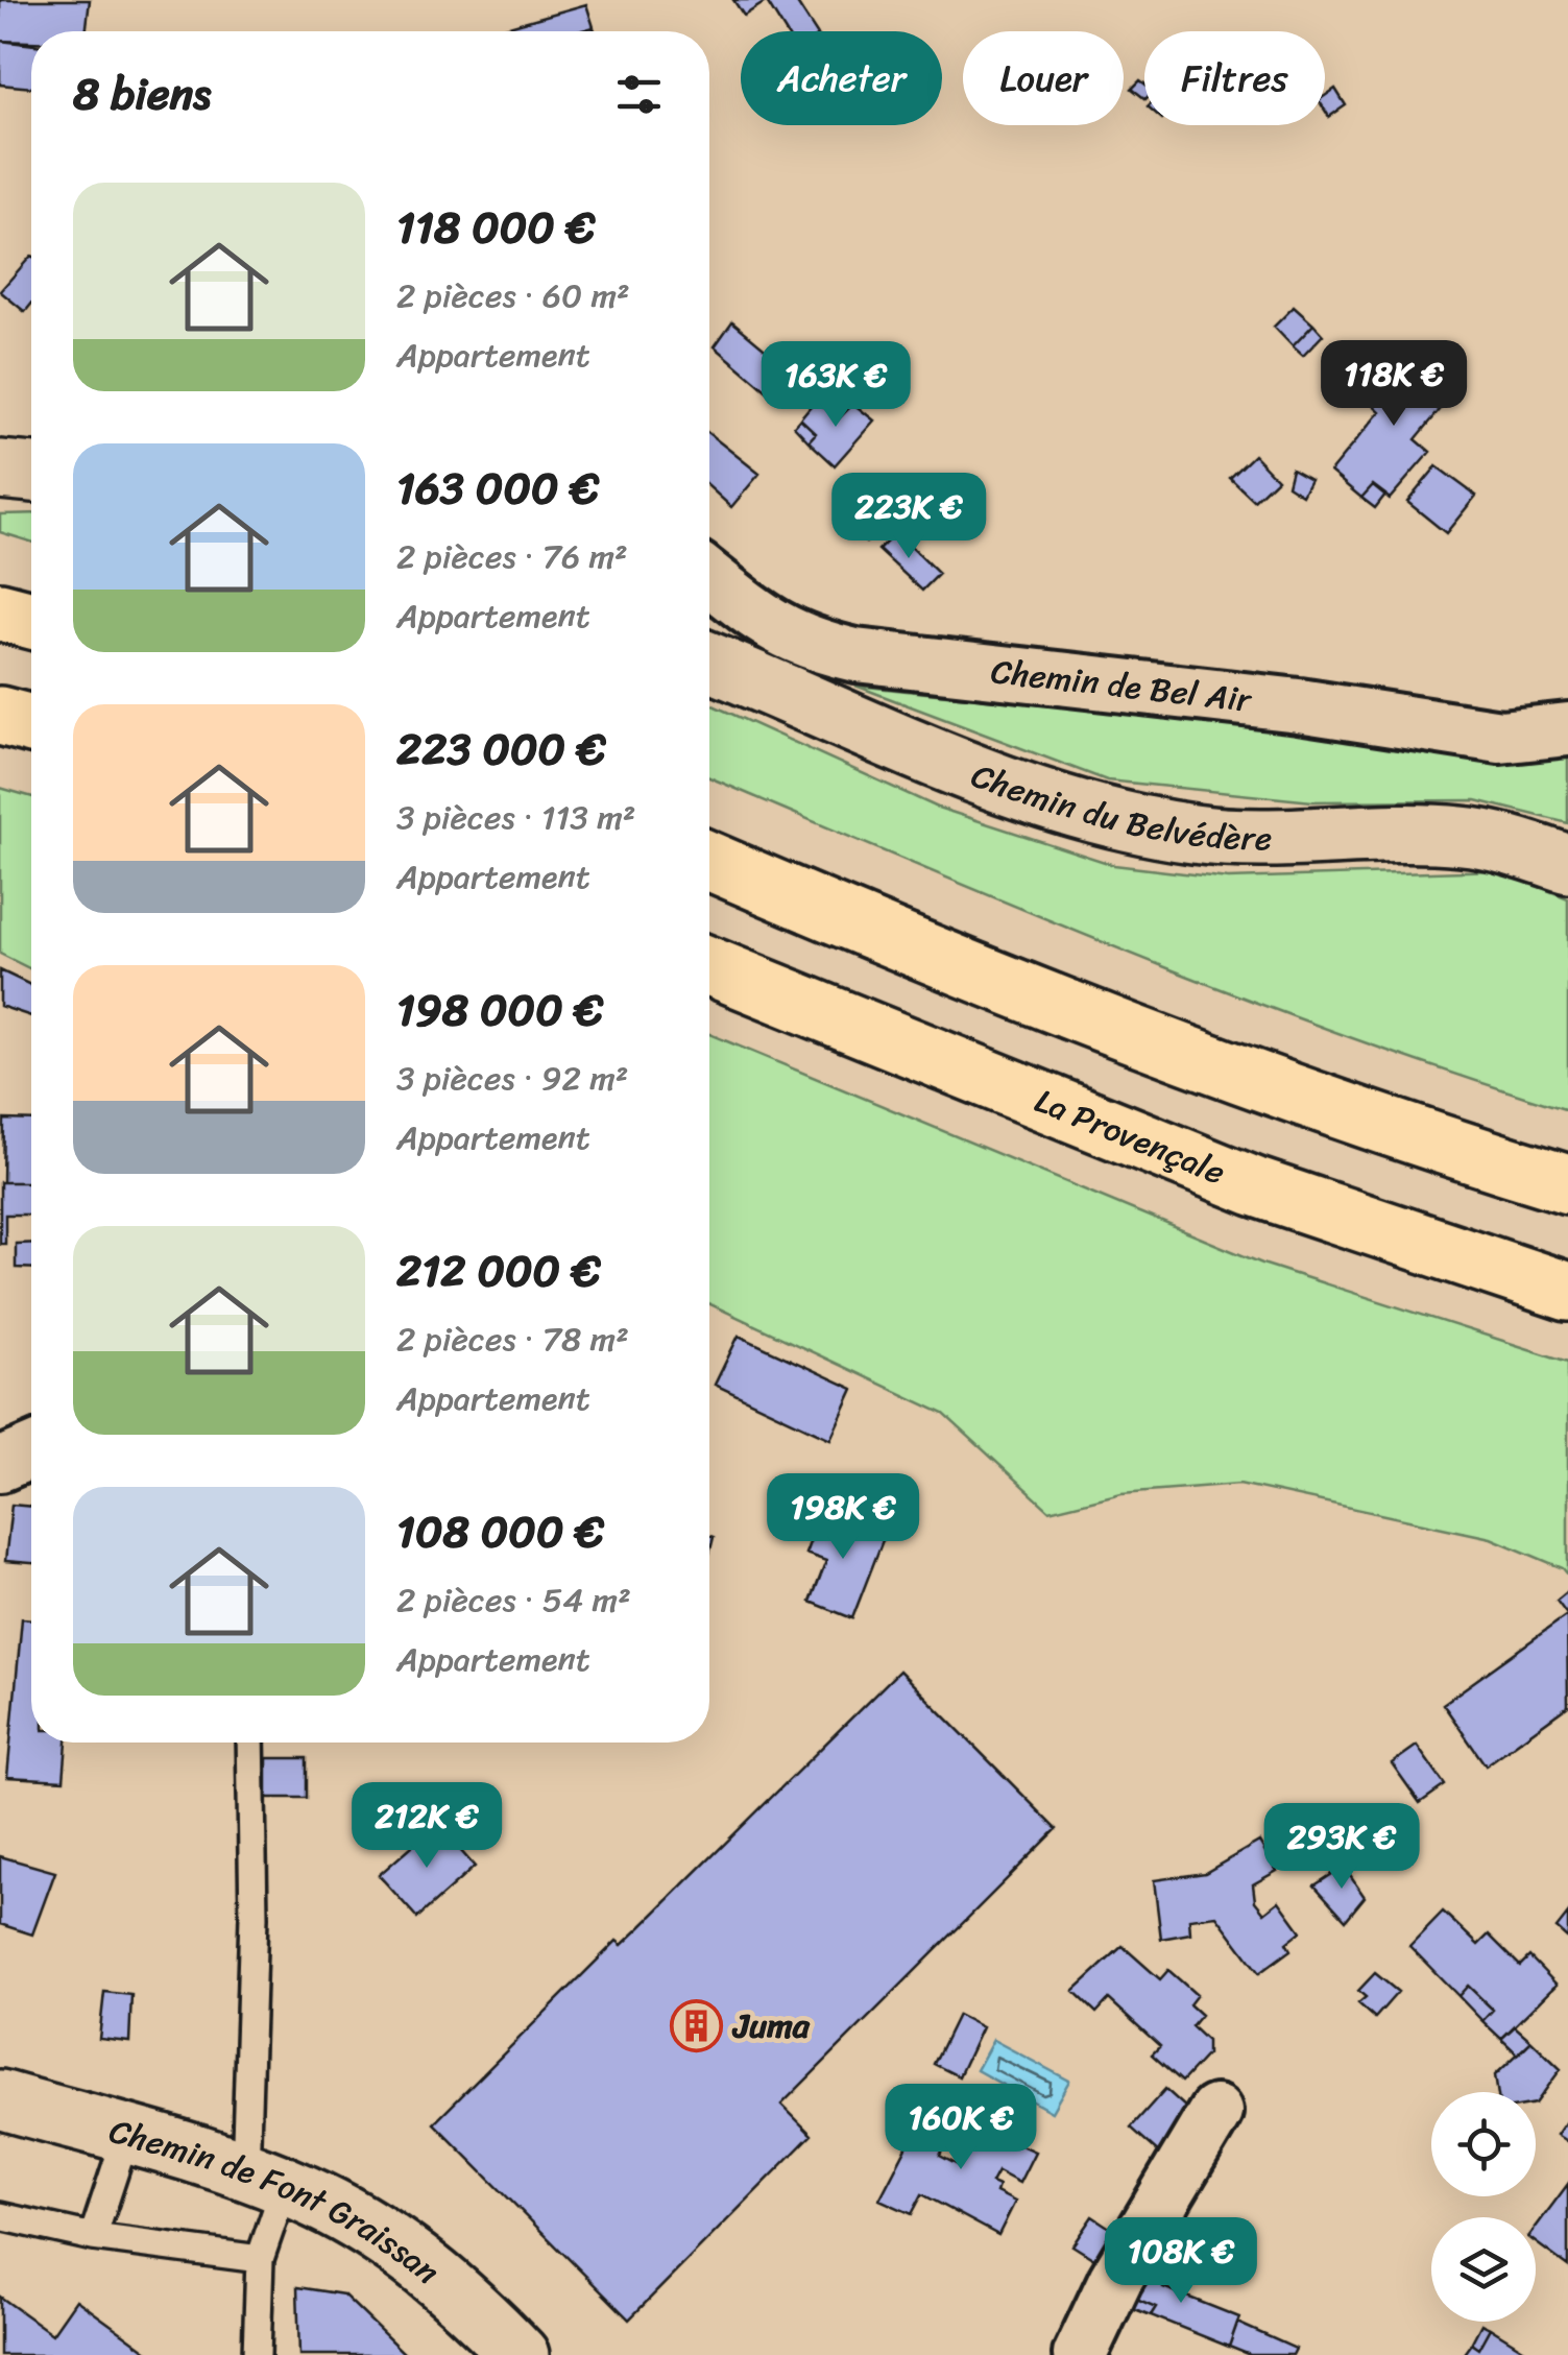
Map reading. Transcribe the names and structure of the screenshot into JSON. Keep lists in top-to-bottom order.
{
  "streets": {
    "highway": ["La Provençale"],
    "street": ["Chemin de Bel Air", "Chemin du Belvédère", "Chemin de Font Graissan"]
  },
  "places": {
    "building": ["Juma"]
  },
  "page": {
    "chip": ["Acheter", "Louer", "Filtres"],
    "heading": "8 biens",
    "list": [
      {
        "name": "118 000 €",
        "note": "2 pièces · 60 m² · Appartement"
      },
      {
        "name": "163 000 €",
        "note": "2 pièces · 76 m² · Appartement"
      },
      {
        "name": "223 000 €",
        "note": "3 pièces · 113 m² · Appartement"
      },
      {
        "name": "198 000 €",
        "note": "3 pièces · 92 m² · Appartement"
      },
      {
        "name": "212 000 €",
        "note": "2 pièces · 78 m² · Appartement"
      },
      {
        "name": "108 000 €",
        "note": "2 pièces · 54 m² · Appartement"
      }
    ],
    "price": [
      "118K €",
      "163K €",
      "223K €",
      "198K €",
      "212K €",
      "293K €",
      "160K €",
      "108K €"
    ]
  }
}
